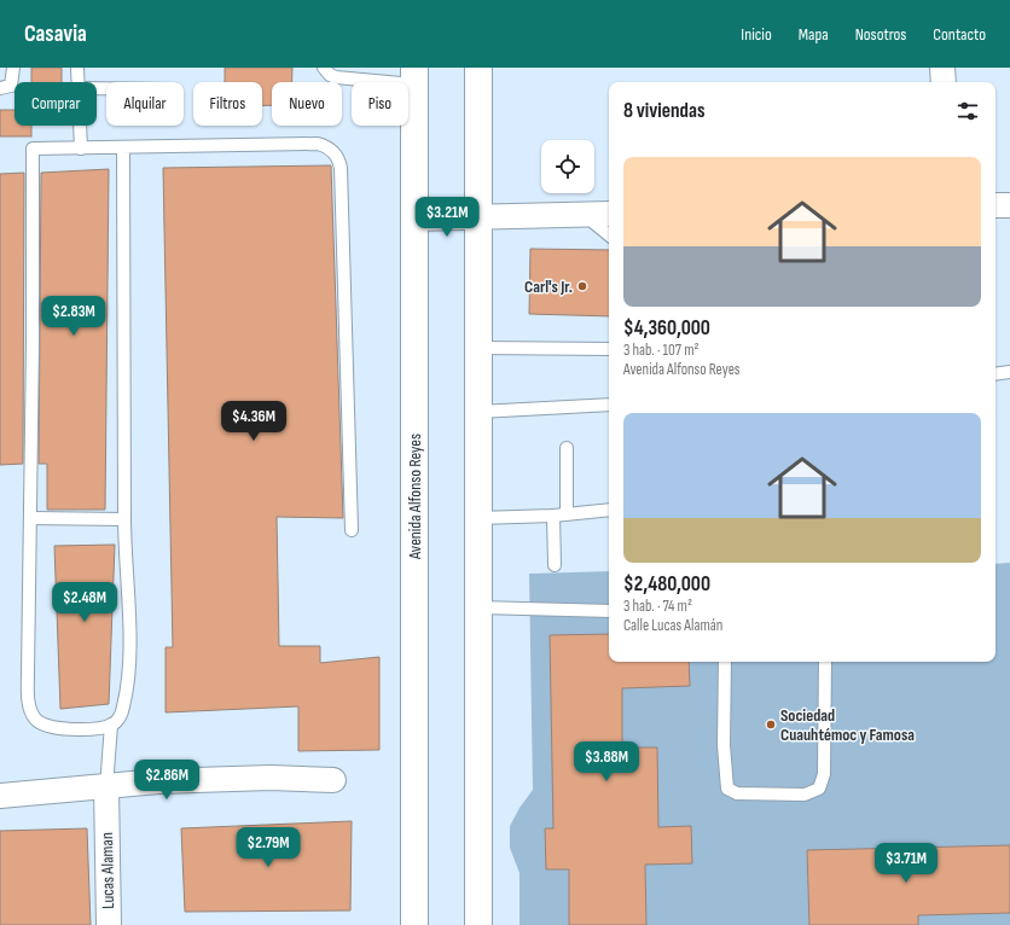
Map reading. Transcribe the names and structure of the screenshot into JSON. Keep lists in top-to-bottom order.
{
  "streets": {
    "highway": ["Avenida Alfonso Reyes"],
    "street": ["Lucas Alaman"]
  },
  "places": ["Carl's Jr.", "Sociedad Cuauhtémoc y Famosa"],
  "page": {
    "header": "Casavia",
    "nav": [
      "Inicio",
      "Mapa",
      "Nosotros",
      "Contacto"
    ],
    "chip": [
      "Comprar",
      "Alquilar",
      "Filtros",
      "Nuevo",
      "Piso"
    ],
    "heading": "8 viviendas",
    "list": [
      {
        "name": "$4,360,000",
        "note": "3 hab. · 107 m² · Avenida Alfonso Reyes"
      },
      {
        "name": "$2,480,000",
        "note": "3 hab. · 74 m² · Calle Lucas Alamán"
      }
    ],
    "price": [
      "$3.21M",
      "$2.83M",
      "$4.36M",
      "$2.48M",
      "$3.88M",
      "$2.86M",
      "$2.79M",
      "$3.71M"
    ]
  }
}
